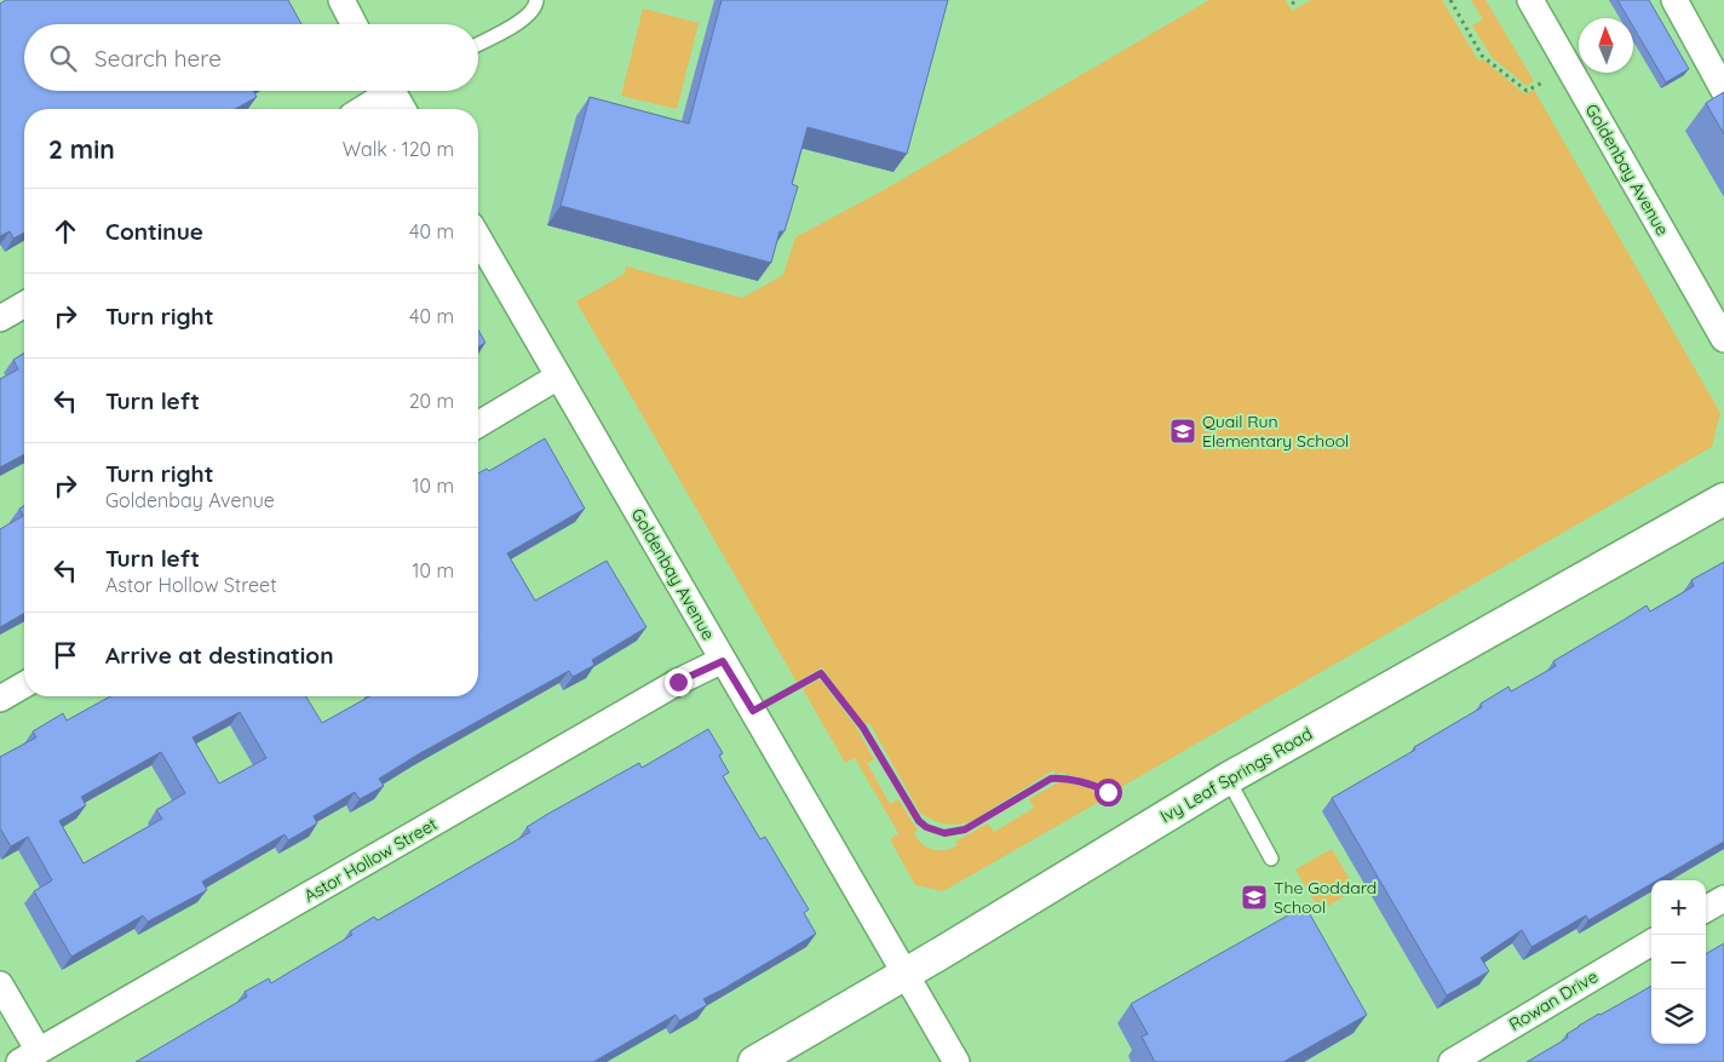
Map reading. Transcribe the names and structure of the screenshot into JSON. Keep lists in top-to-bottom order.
{
  "streets": {
    "street": [
      "Goldenbay Avenue",
      "Ivy Leaf Springs Road",
      "Astor Hollow Street",
      "Rowan Drive"
    ]
  },
  "crossings": [
    ["Goldenbay Avenue", "Ivy Leaf Springs Road"],
    ["Goldenbay Avenue", "Astor Hollow Street"]
  ],
  "places": {
    "school or university": ["Quail Run Elementary School", "The Goddard School"]
  },
  "north": "top",
  "page": {
    "search": "Search here",
    "heading": ["2 min", "Walk · 120 m"],
    "list": [
      ["Continue", "40 m"],
      ["Turn right", "40 m"],
      ["Turn left", "20 m"],
      ["Turn right", "Goldenbay Avenue", "10 m"],
      ["Turn left", "Astor Hollow Street", "10 m"],
      "Arrive at destination"
    ],
    "map_buttons": ["+", "−"]
  }
}
